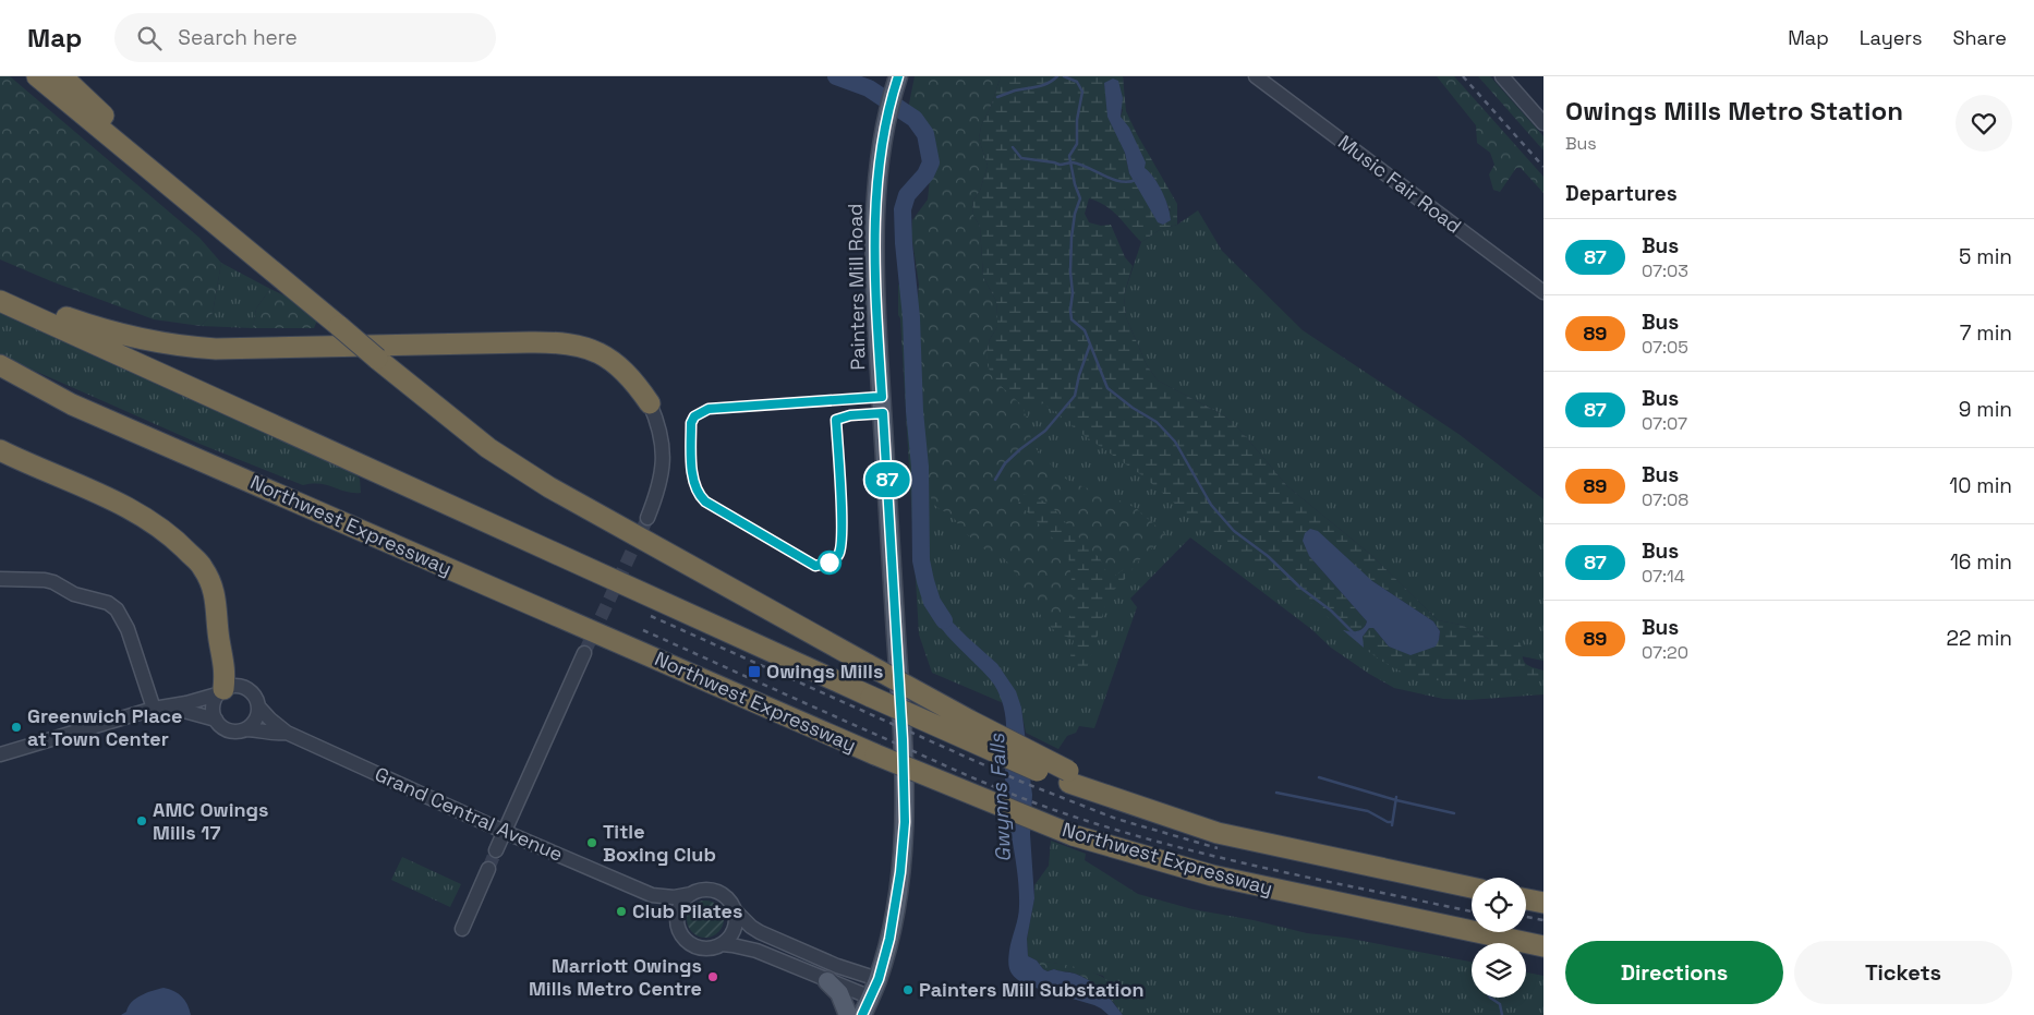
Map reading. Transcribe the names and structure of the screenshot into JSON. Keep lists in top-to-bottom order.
{
  "streets": {
    "highway": ["Northwest Expressway"],
    "main road": ["Painters Mill Road"],
    "street": ["Music Fair Road", "Grand Central Avenue"]
  },
  "crossings": [
    ["Painters Mill Road", "Grand Central Avenue"]
  ],
  "water": ["Gwynns Falls"],
  "places": {
    "transit": ["Owings Mills"],
    "other": [
      "Greenwich Place at Town Center",
      "AMC Owings Mills 17",
      "Title Boxing Club",
      "Club Pilates",
      "Marriott Owings Mills Metro Centre",
      "Painters Mill Substation"
    ]
  },
  "lines": ["bus line 87"],
  "page": {
    "header": "Map",
    "search": "Search here",
    "nav": ["Map", "Layers", "Share"],
    "on_map": "87",
    "heading": [
      ["Owings Mills Metro Station", "Bus"],
      "Departures"
    ],
    "list": [
      {
        "mark": "87",
        "name": "Bus",
        "note": "07:03",
        "value": "5 min"
      },
      {
        "mark": "89",
        "name": "Bus",
        "note": "07:05",
        "value": "7 min"
      },
      {
        "mark": "87",
        "name": "Bus",
        "note": "07:07",
        "value": "9 min"
      },
      {
        "mark": "89",
        "name": "Bus",
        "note": "07:08",
        "value": "10 min"
      },
      {
        "mark": "87",
        "name": "Bus",
        "note": "07:14",
        "value": "16 min"
      },
      {
        "mark": "89",
        "name": "Bus",
        "note": "07:20",
        "value": "22 min"
      }
    ],
    "buttons": ["Directions", "Tickets"]
  }
}
